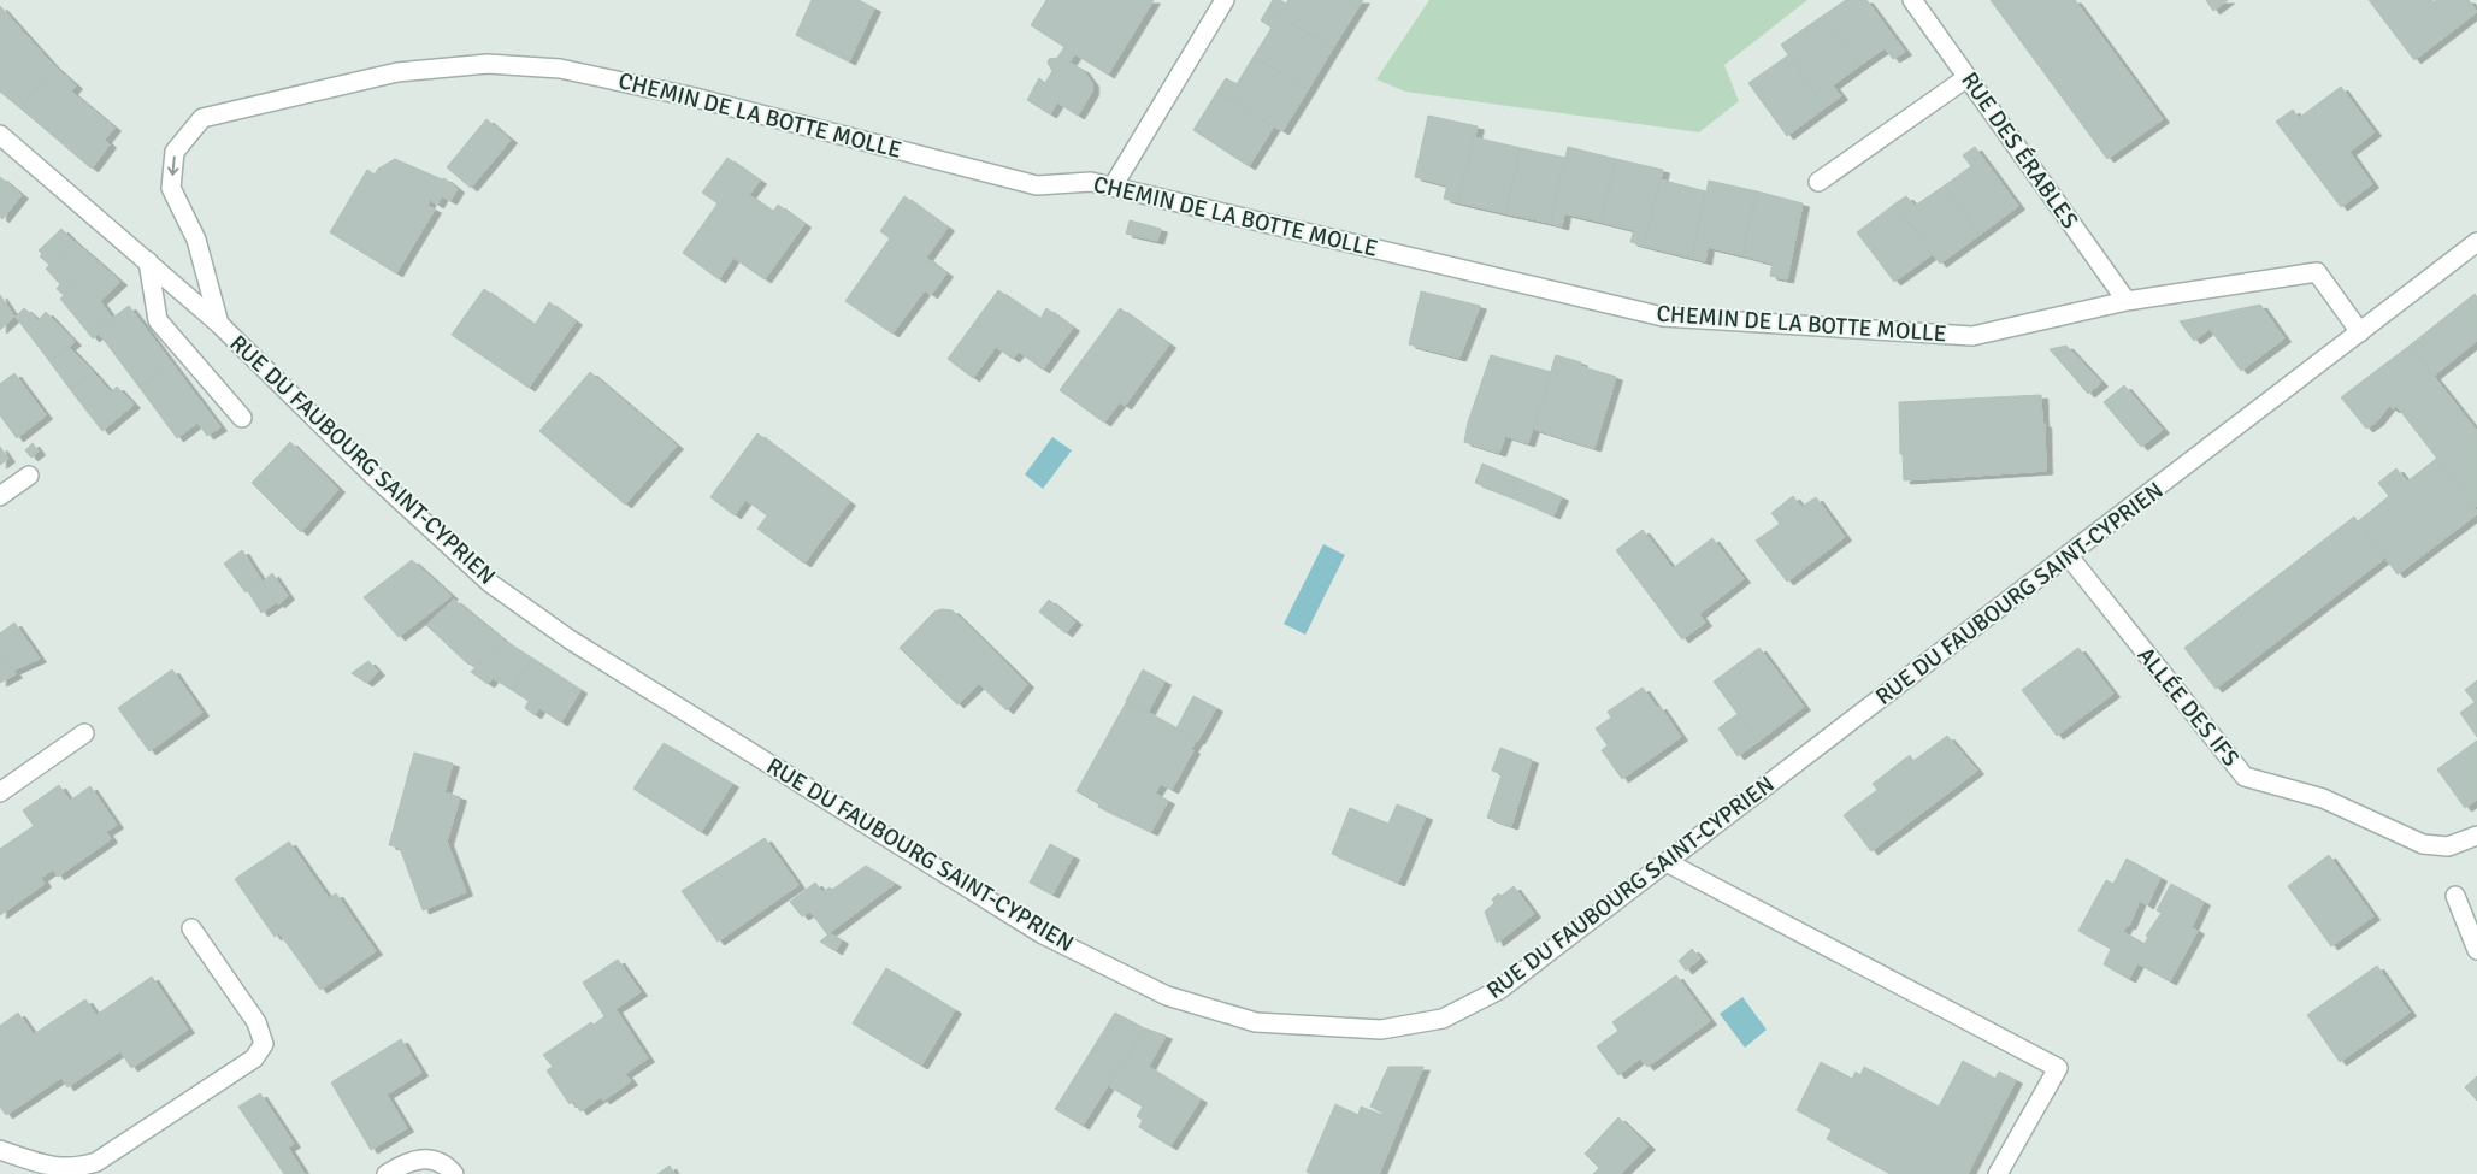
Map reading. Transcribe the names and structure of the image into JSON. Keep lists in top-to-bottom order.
{
  "streets": {
    "street": [
      "CHEMIN DE LA BOTTE MOLLE",
      "RUE DES ÉRABLES",
      "RUE DU FAUBOURG SAINT-CYPRIEN",
      "ALLÉE DES IFS"
    ]
  },
  "crossings": [
    ["CHEMIN DE LA BOTTE MOLLE", "RUE DES ÉRABLES"],
    ["CHEMIN DE LA BOTTE MOLLE", "RUE DU FAUBOURG SAINT-CYPRIEN"],
    ["RUE DU FAUBOURG SAINT-CYPRIEN", "ALLÉE DES IFS"]
  ]
}
